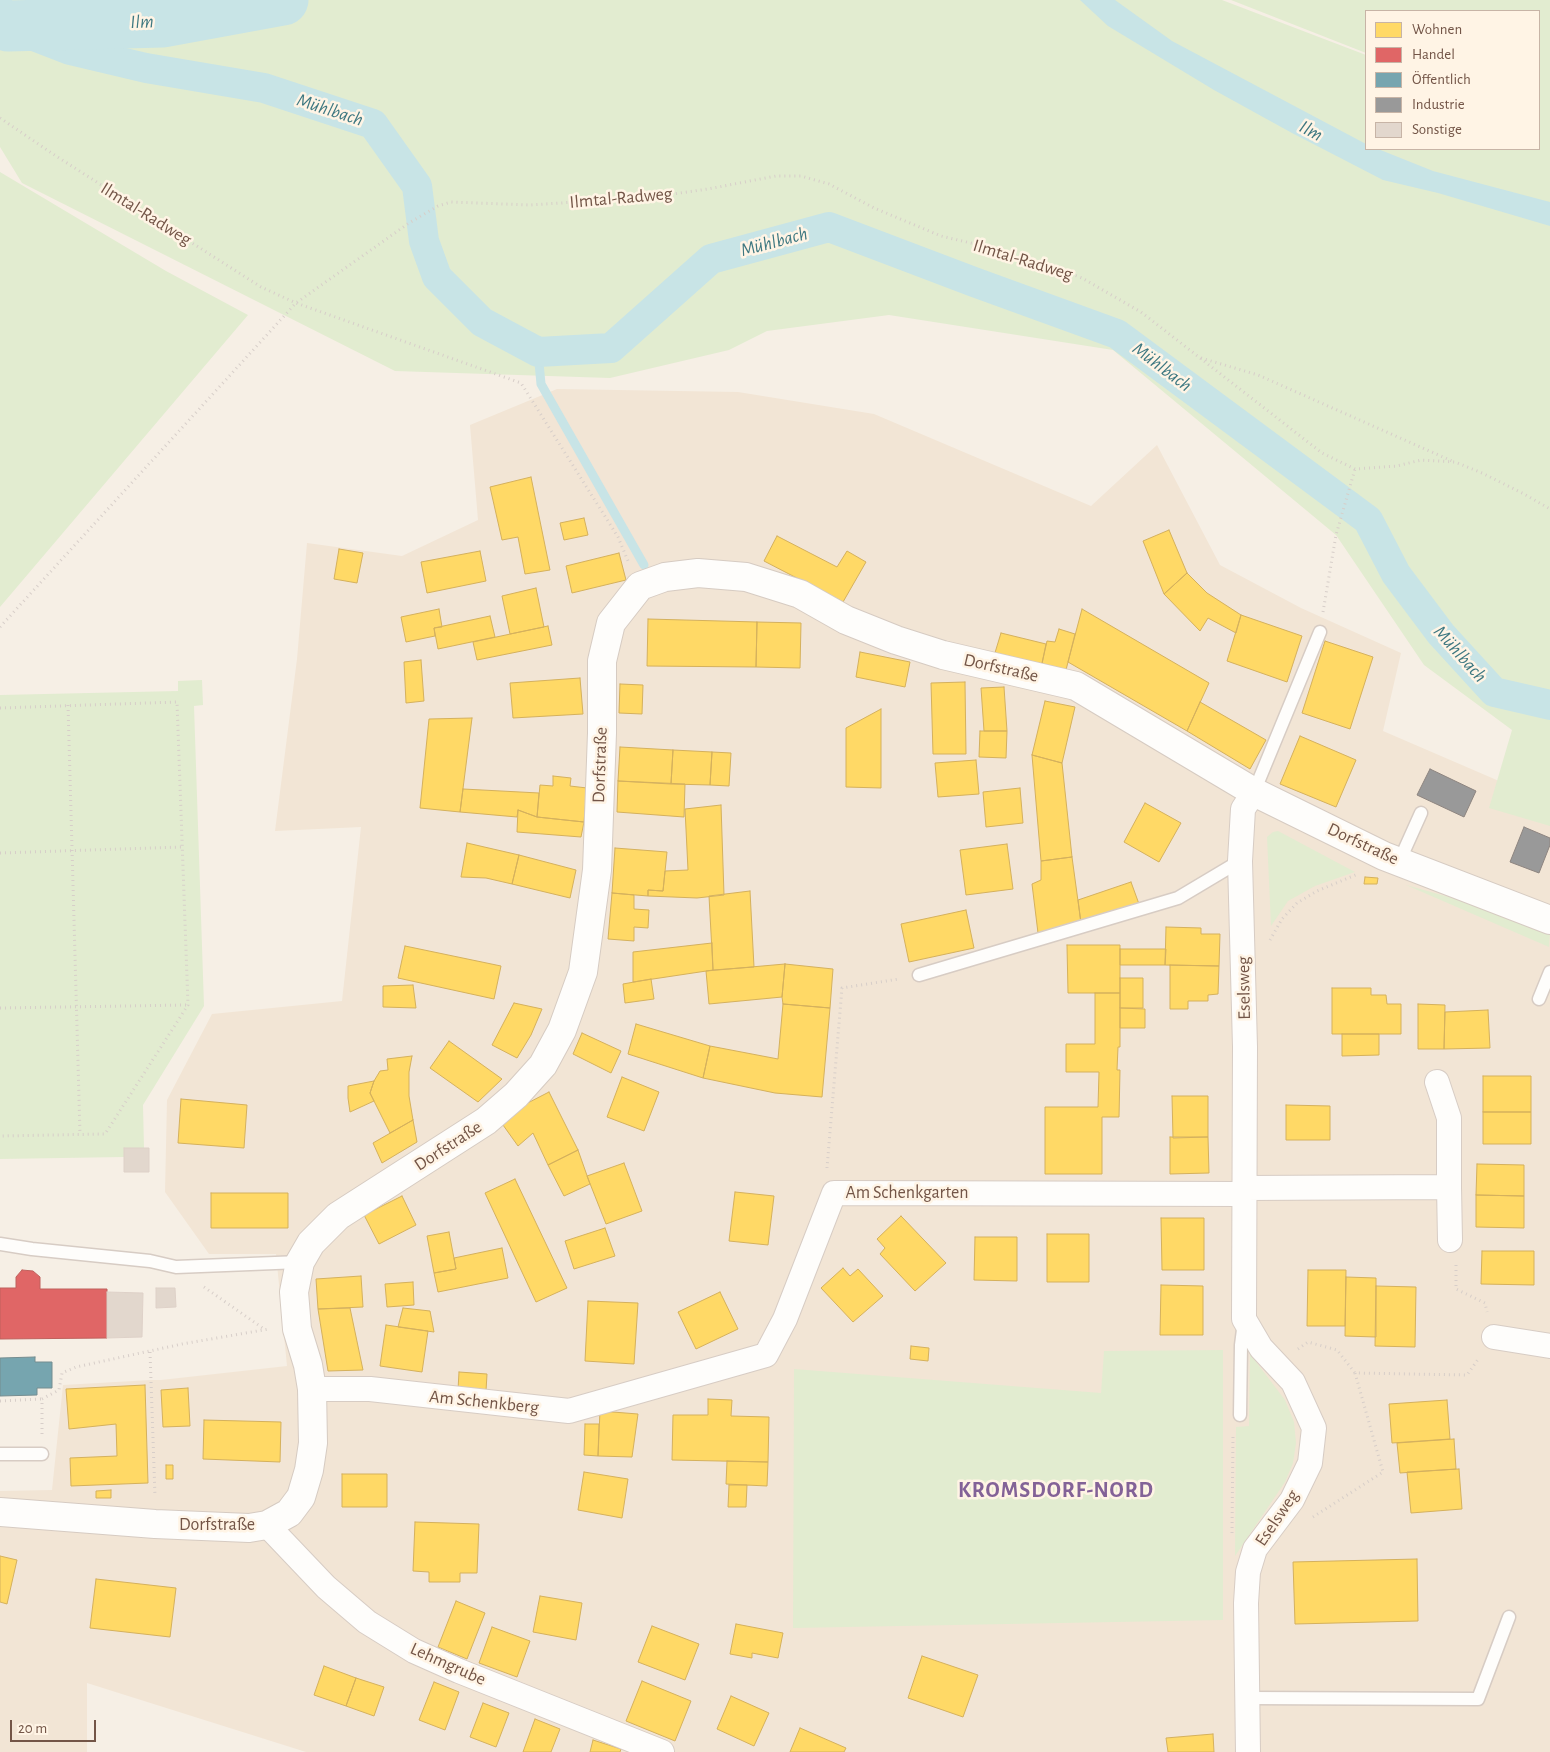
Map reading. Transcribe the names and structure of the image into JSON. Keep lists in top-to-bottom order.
{
  "streets": {
    "street": [
      "Dorfstraße",
      "Eselsweg",
      "Am Schenkgarten",
      "Am Schenkberg",
      "Lehmgrube"
    ],
    "path": ["Ilmtal-Radweg"]
  },
  "crossings": [
    ["Ilmtal-Radweg", "Dorfstraße"],
    ["Dorfstraße", "Eselsweg"],
    ["Dorfstraße", "Am Schenkberg"],
    ["Dorfstraße", "Lehmgrube"],
    ["Eselsweg", "Am Schenkgarten"],
    ["Am Schenkgarten", "Am Schenkberg"]
  ],
  "districts": ["KROMSDORF-NORD"],
  "water": ["Ilm", "Mühlbach"],
  "legend": [
    "Wohnen",
    "Handel",
    "Öffentlich",
    "Industrie",
    "Sonstige"
  ],
  "scale_bar": "20 m"
}
